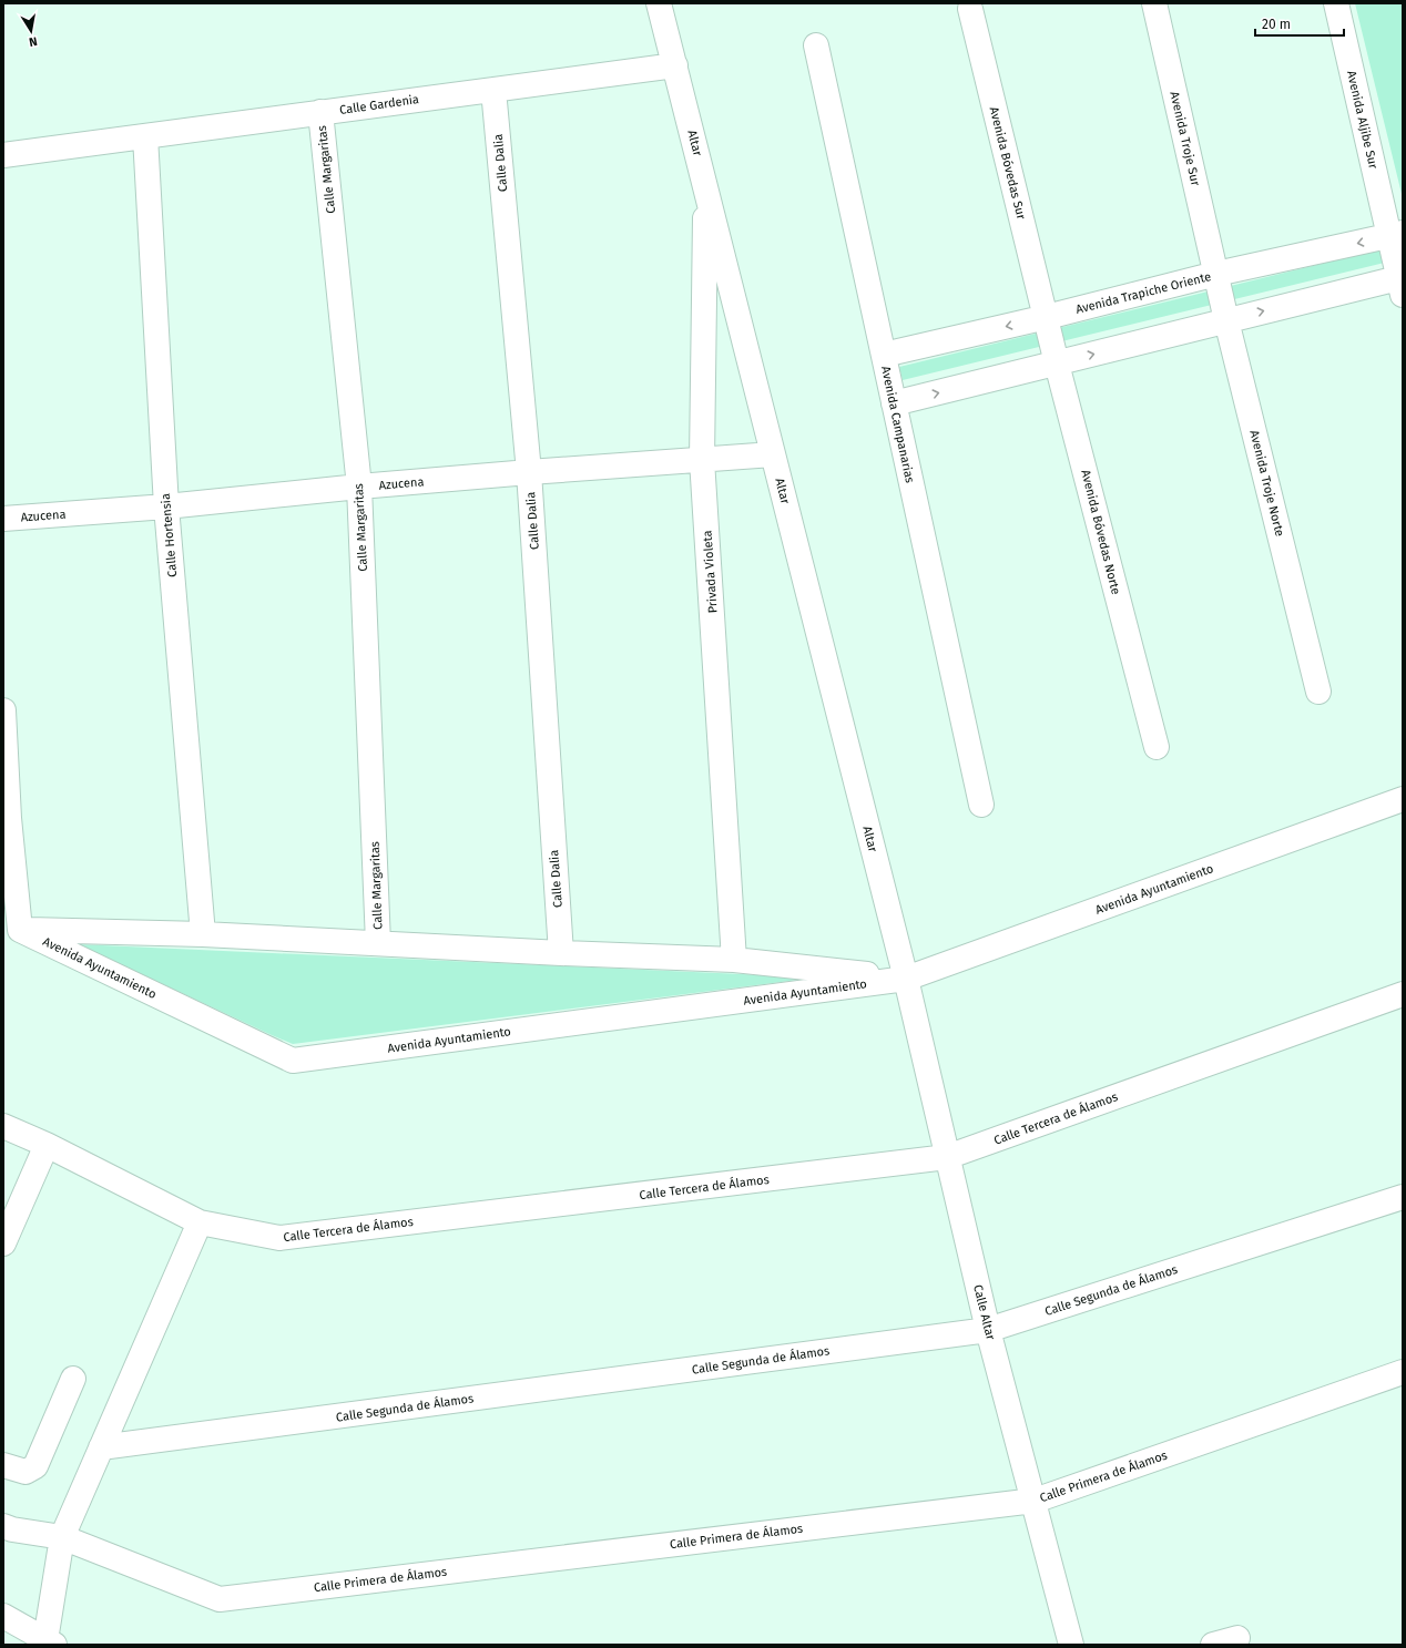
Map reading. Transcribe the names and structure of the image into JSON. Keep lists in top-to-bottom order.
{
  "streets": {
    "street": [
      "Calle Gardenia",
      "Avenida Aljibe Sur",
      "Avenida Troje Sur",
      "Altar",
      "Calle Dalia",
      "Avenida Bóvedas Sur",
      "Calle Margaritas",
      "Avenida Trapiche Oriente",
      "Avenida Campanarias",
      "Azucena",
      "Avenida Troje Norte",
      "Avenida Bóvedas Norte",
      "Calle Hortensia",
      "Privada Violeta",
      "Avenida Ayuntamiento",
      "Calle Tercera de Álamos",
      "Calle Segunda de Álamos",
      "Calle Altar",
      "Calle Primera de Álamos"
    ]
  },
  "crossings": [
    ["Calle Gardenia", "Altar"],
    ["Calle Gardenia", "Calle Dalia"],
    ["Calle Gardenia", "Calle Margaritas"],
    ["Calle Gardenia", "Calle Hortensia"],
    ["Avenida Aljibe Sur", "Avenida Trapiche Oriente"],
    ["Avenida Troje Sur", "Avenida Trapiche Oriente"],
    ["Avenida Troje Sur", "Avenida Troje Norte"],
    ["Altar", "Azucena"],
    ["Altar", "Privada Violeta"],
    ["Altar", "Avenida Ayuntamiento"],
    ["Altar", "Calle Altar"],
    ["Calle Dalia", "Azucena"],
    ["Calle Dalia", "Avenida Ayuntamiento"],
    ["Avenida Bóvedas Sur", "Avenida Trapiche Oriente"],
    ["Avenida Bóvedas Sur", "Avenida Bóvedas Norte"],
    ["Calle Margaritas", "Azucena"],
    ["Calle Margaritas", "Avenida Ayuntamiento"],
    ["Avenida Trapiche Oriente", "Avenida Campanarias"],
    ["Avenida Trapiche Oriente", "Avenida Troje Norte"],
    ["Avenida Trapiche Oriente", "Avenida Bóvedas Norte"],
    ["Azucena", "Calle Hortensia"],
    ["Azucena", "Privada Violeta"],
    ["Calle Hortensia", "Avenida Ayuntamiento"],
    ["Privada Violeta", "Avenida Ayuntamiento"],
    ["Avenida Ayuntamiento", "Calle Altar"],
    ["Calle Tercera de Álamos", "Calle Altar"],
    ["Calle Segunda de Álamos", "Calle Altar"],
    ["Calle Altar", "Calle Primera de Álamos"]
  ],
  "scale_bar": "20 m",
  "north": "bottom"
}
